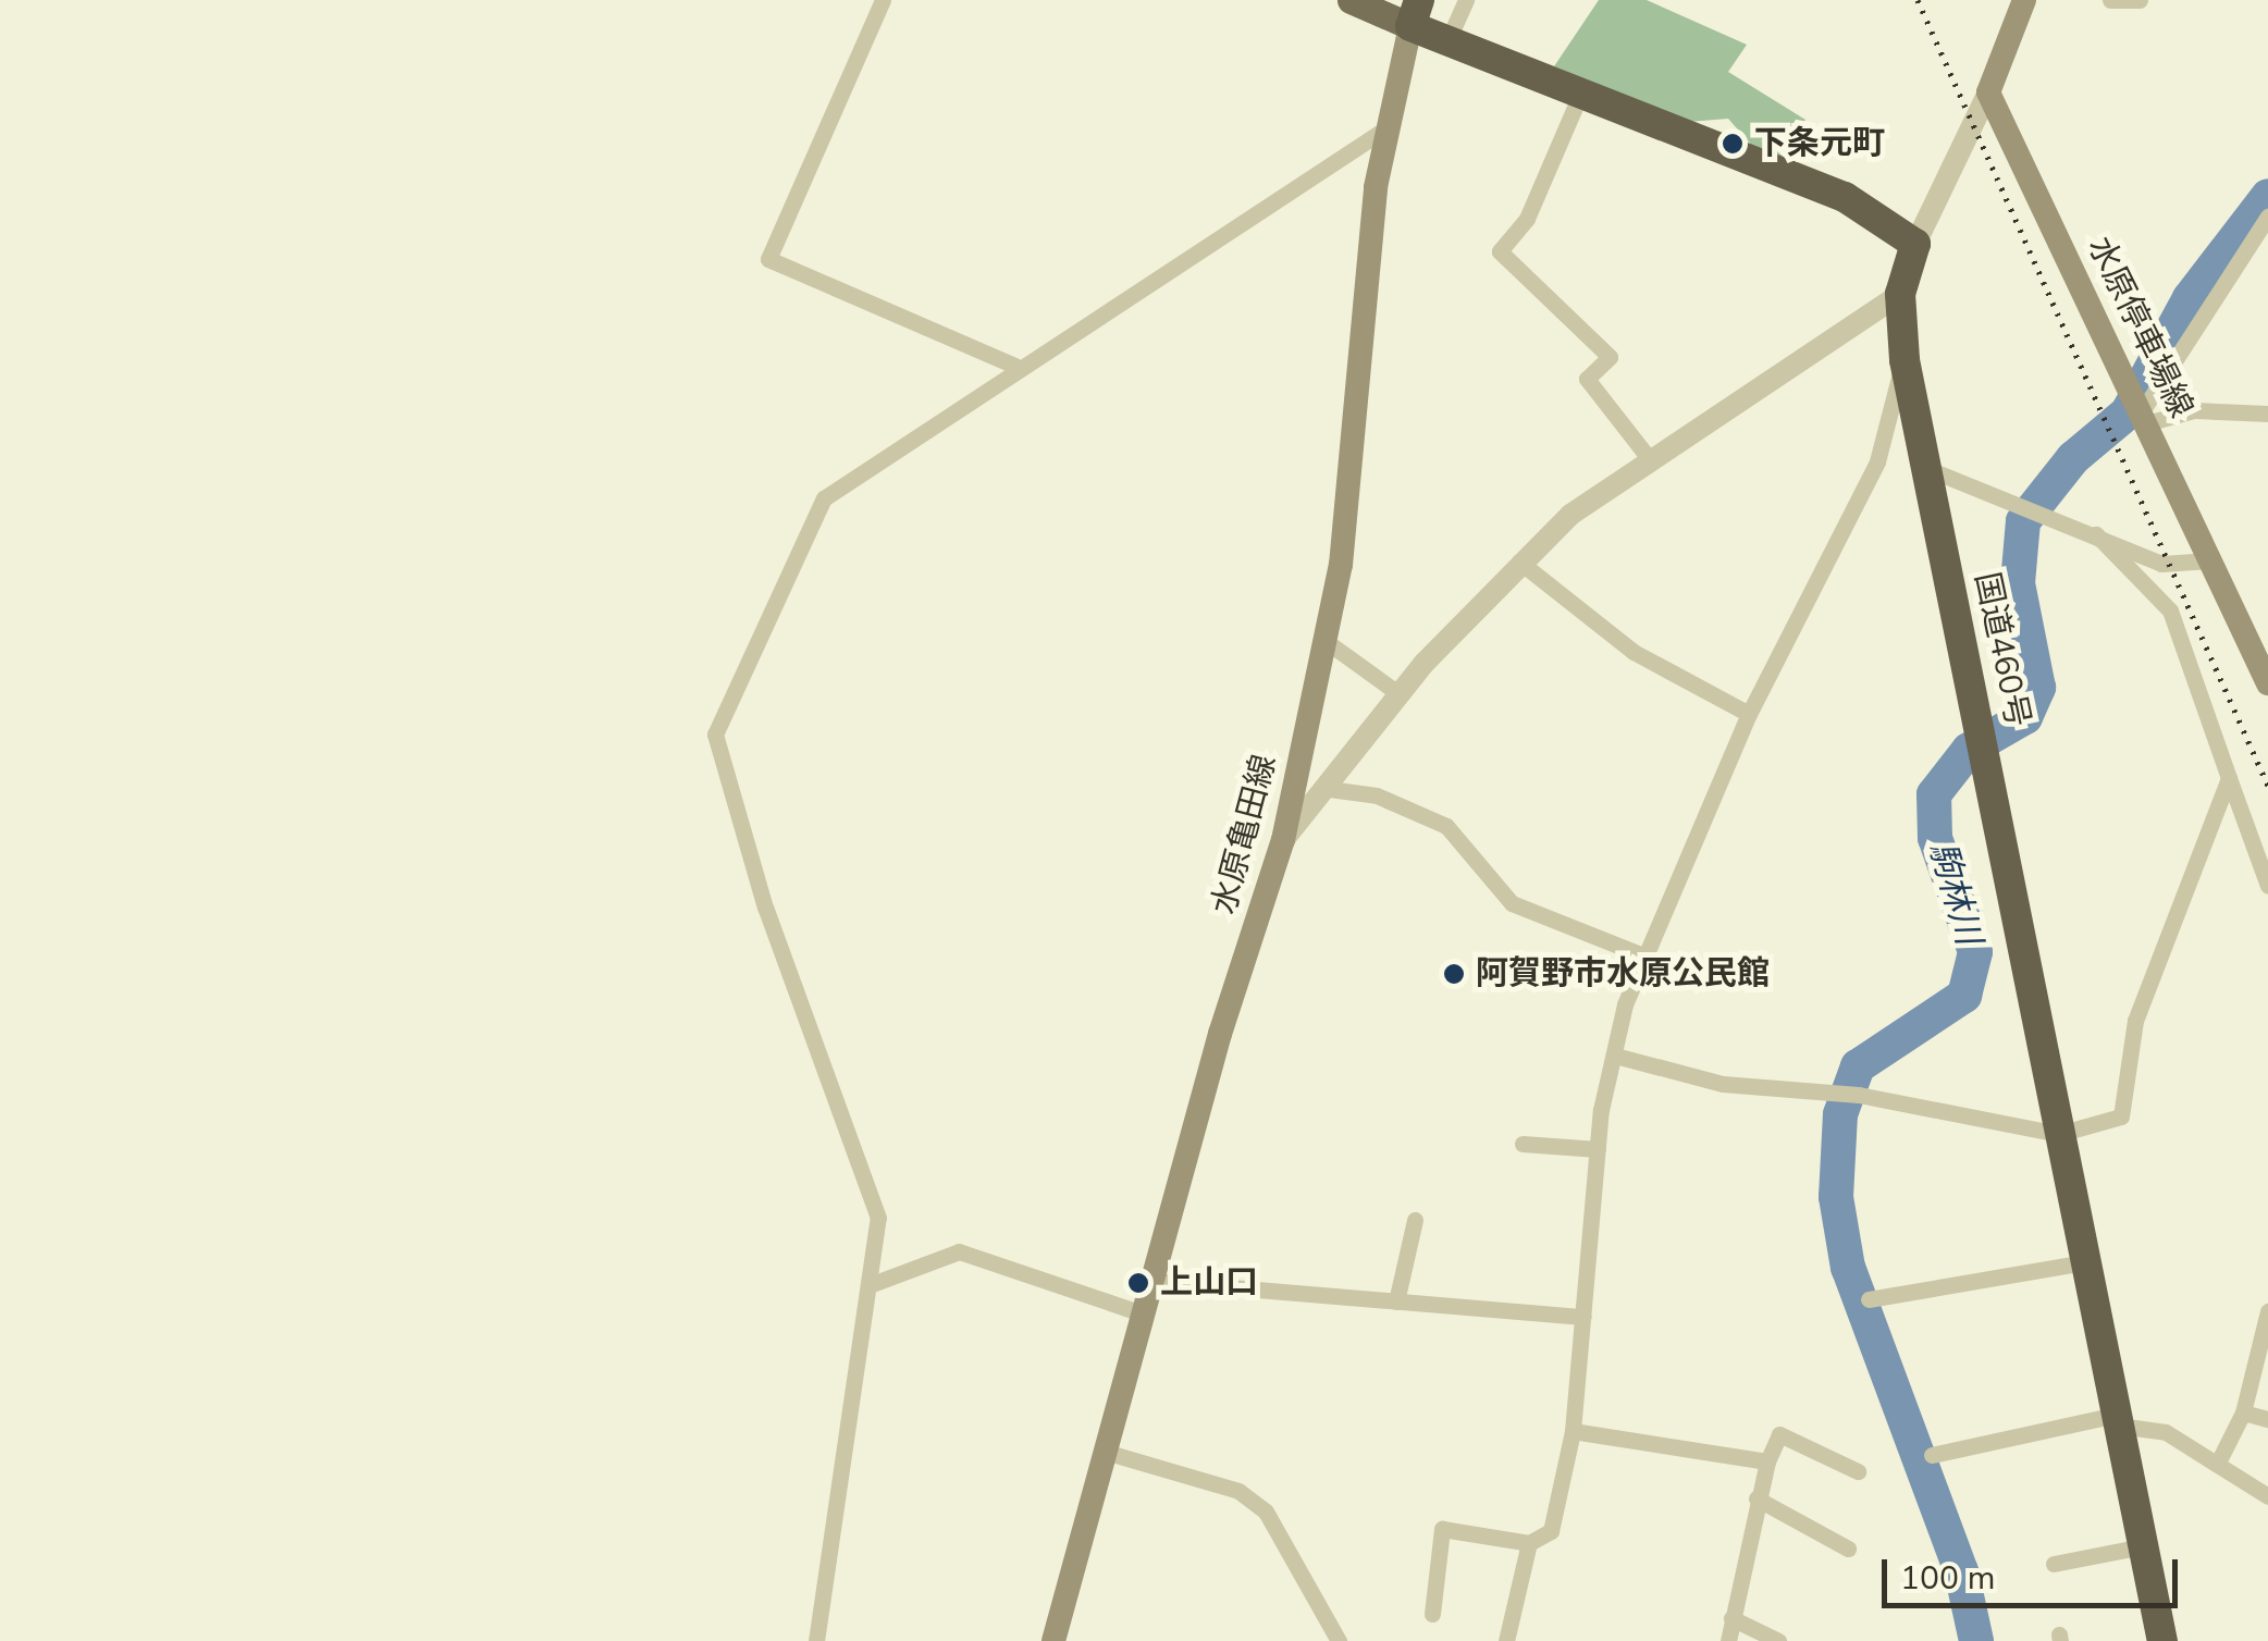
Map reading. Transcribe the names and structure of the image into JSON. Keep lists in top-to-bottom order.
{
  "streets": {
    "highway": ["国道460号"],
    "main road": ["水原停車場線", "水原亀田線"]
  },
  "water": ["駒林川"],
  "places": ["下条元町", "阿賀野市水原公民館", "上山口"],
  "scale_bar": "100 m"
}
